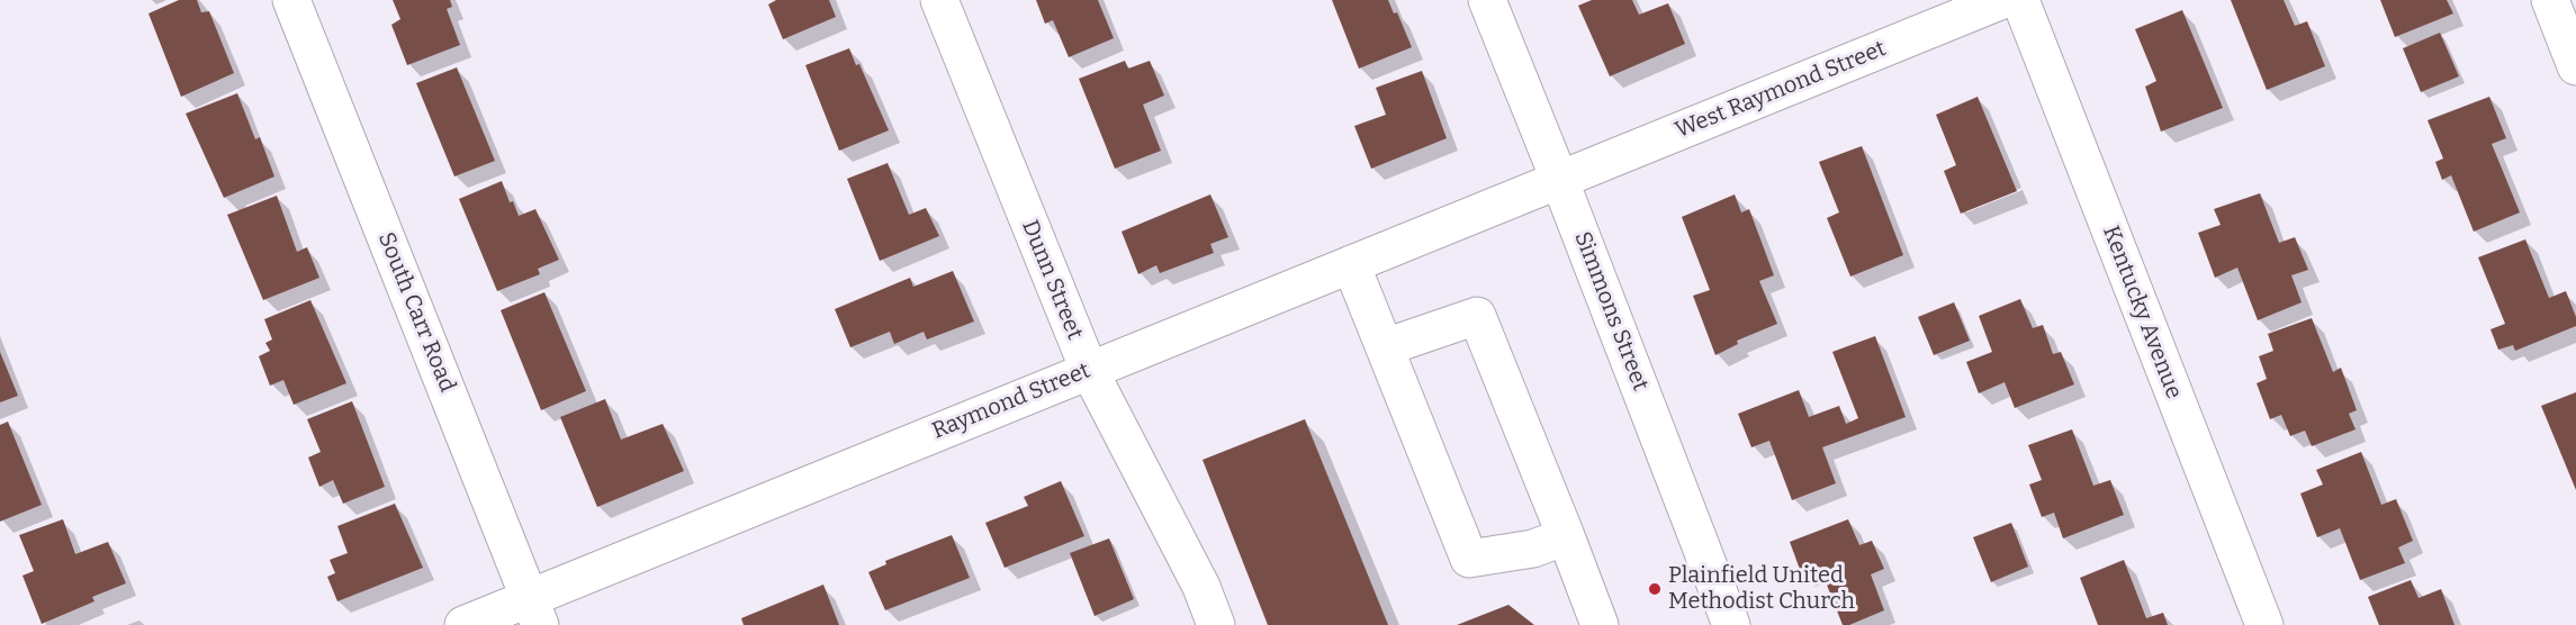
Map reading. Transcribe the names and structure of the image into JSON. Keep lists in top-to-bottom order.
{
  "streets": {
    "street": [
      "West Raymond Street",
      "Dunn Street",
      "Simmons Street",
      "South Carr Road",
      "Kentucky Avenue",
      "Raymond Street"
    ]
  },
  "crossings": [
    ["West Raymond Street", "Simmons Street"],
    ["West Raymond Street", "Raymond Street"],
    ["Dunn Street", "Raymond Street"],
    ["Simmons Street", "Raymond Street"],
    ["South Carr Road", "Raymond Street"]
  ],
  "places": ["Plainfield United Methodist Church"]
}
